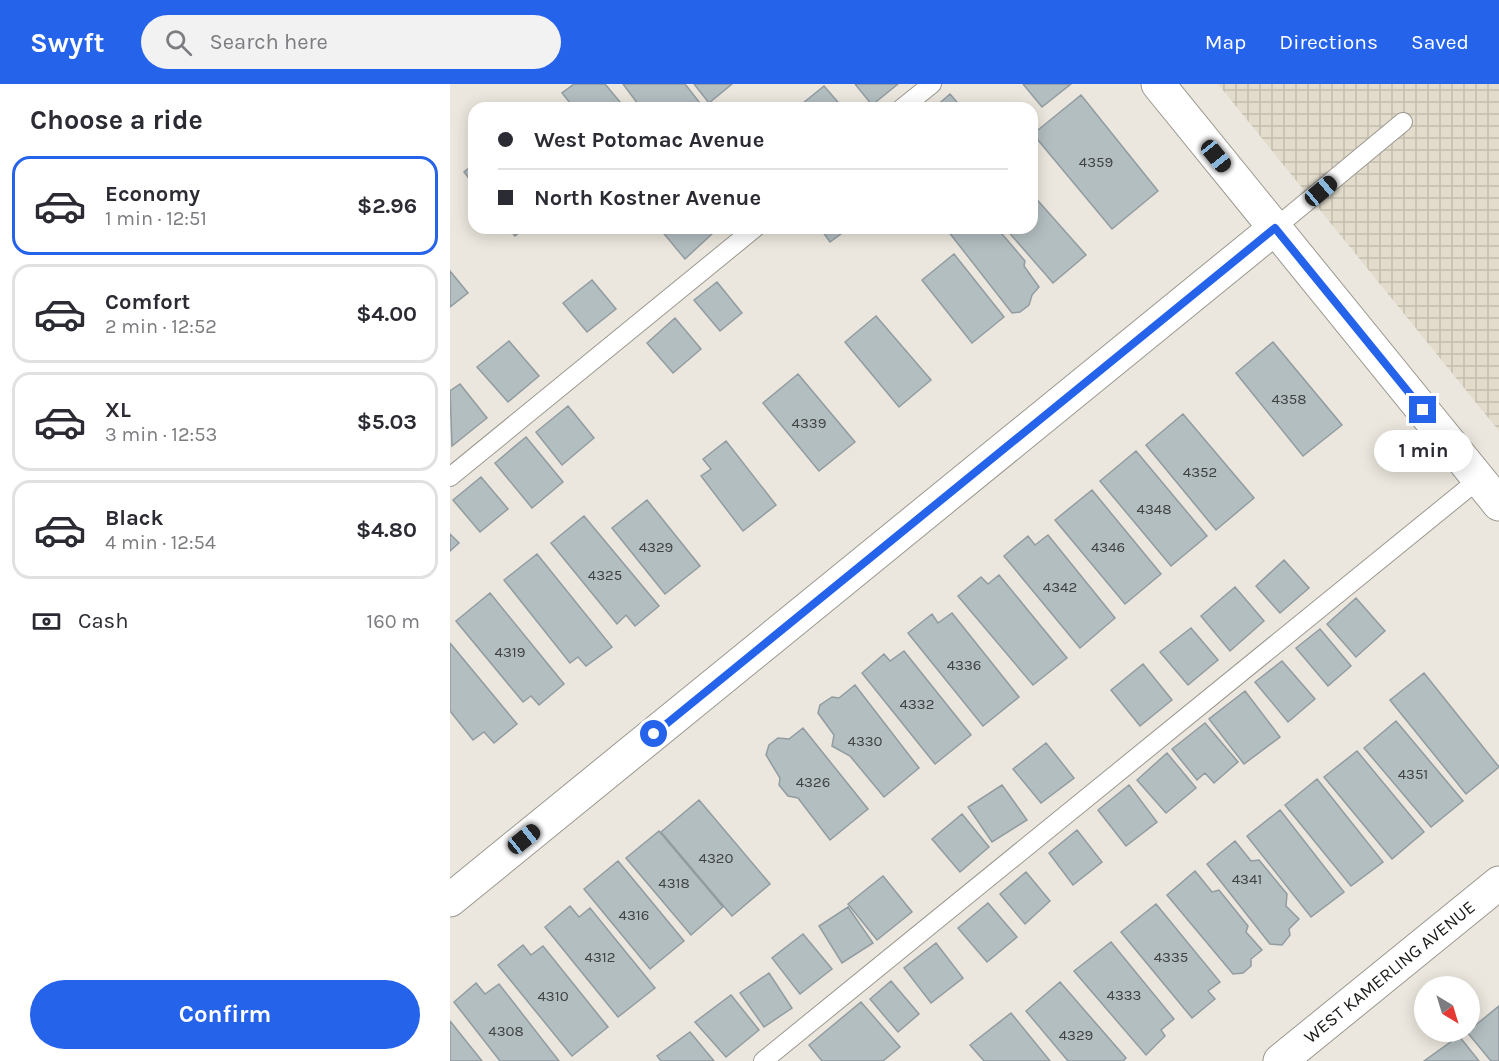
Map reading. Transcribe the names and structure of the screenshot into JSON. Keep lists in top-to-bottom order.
{
  "streets": {
    "street": ["WEST KAMERLING AVENUE"]
  },
  "house_numbers": [
    "4359",
    "4358",
    "4339",
    "4352",
    "4348",
    "4329",
    "4346",
    "4325",
    "4342",
    "4319",
    "4336",
    "4332",
    "4330",
    "4351",
    "4326",
    "4320",
    "4341",
    "4318",
    "4316",
    "4312",
    "4335",
    "4333",
    "4310",
    "4308",
    "4329"
  ],
  "north": "bottom right",
  "page": {
    "header": "Swyft",
    "search": "Search here",
    "nav": ["Map", "Directions", "Saved"],
    "heading": "Choose a ride",
    "banner": ["West Potomac Avenue", "North Kostner Avenue"],
    "list": [
      {
        "name": "Economy",
        "note": "1 min · 12:51",
        "value": "$2.96"
      },
      {
        "name": "Comfort",
        "note": "2 min · 12:52",
        "value": "$4.00"
      },
      {
        "name": "XL",
        "note": "3 min · 12:53",
        "value": "$5.03"
      },
      {
        "name": "Black",
        "note": "4 min · 12:54",
        "value": "$4.80"
      }
    ],
    "bubble": "1 min",
    "pay": ["Cash", "160 m"],
    "buttons": "Confirm"
  }
}
